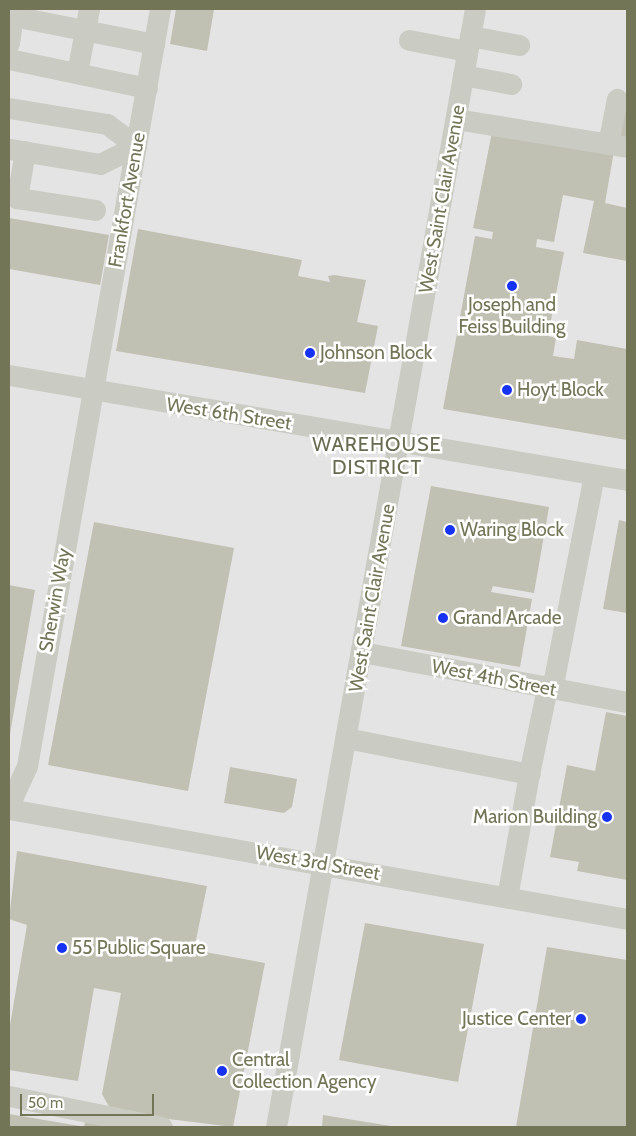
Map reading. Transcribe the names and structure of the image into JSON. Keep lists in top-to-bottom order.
{
  "streets": {
    "street": [
      "West Saint Clair Avenue",
      "Frankfort Avenue",
      "West 6th Street",
      "Sherwin Way",
      "West 4th Street",
      "West 3rd Street"
    ]
  },
  "crossings": [
    ["West Saint Clair Avenue", "West 6th Street"],
    ["West Saint Clair Avenue", "West 4th Street"],
    ["West Saint Clair Avenue", "West 3rd Street"],
    ["Frankfort Avenue", "West 6th Street"],
    ["Frankfort Avenue", "Sherwin Way"],
    ["West 6th Street", "Sherwin Way"],
    ["Sherwin Way", "West 3rd Street"]
  ],
  "districts": ["WAREHOUSE DISTRICT"],
  "places": [
    "Joseph and Feiss Building",
    "Johnson Block",
    "Hoyt Block",
    "Waring Block",
    "Grand Arcade",
    "Marion Building",
    "55 Public Square",
    "Justice Center",
    "Central Collection Agency"
  ],
  "scale_bar": "50 m"
}
